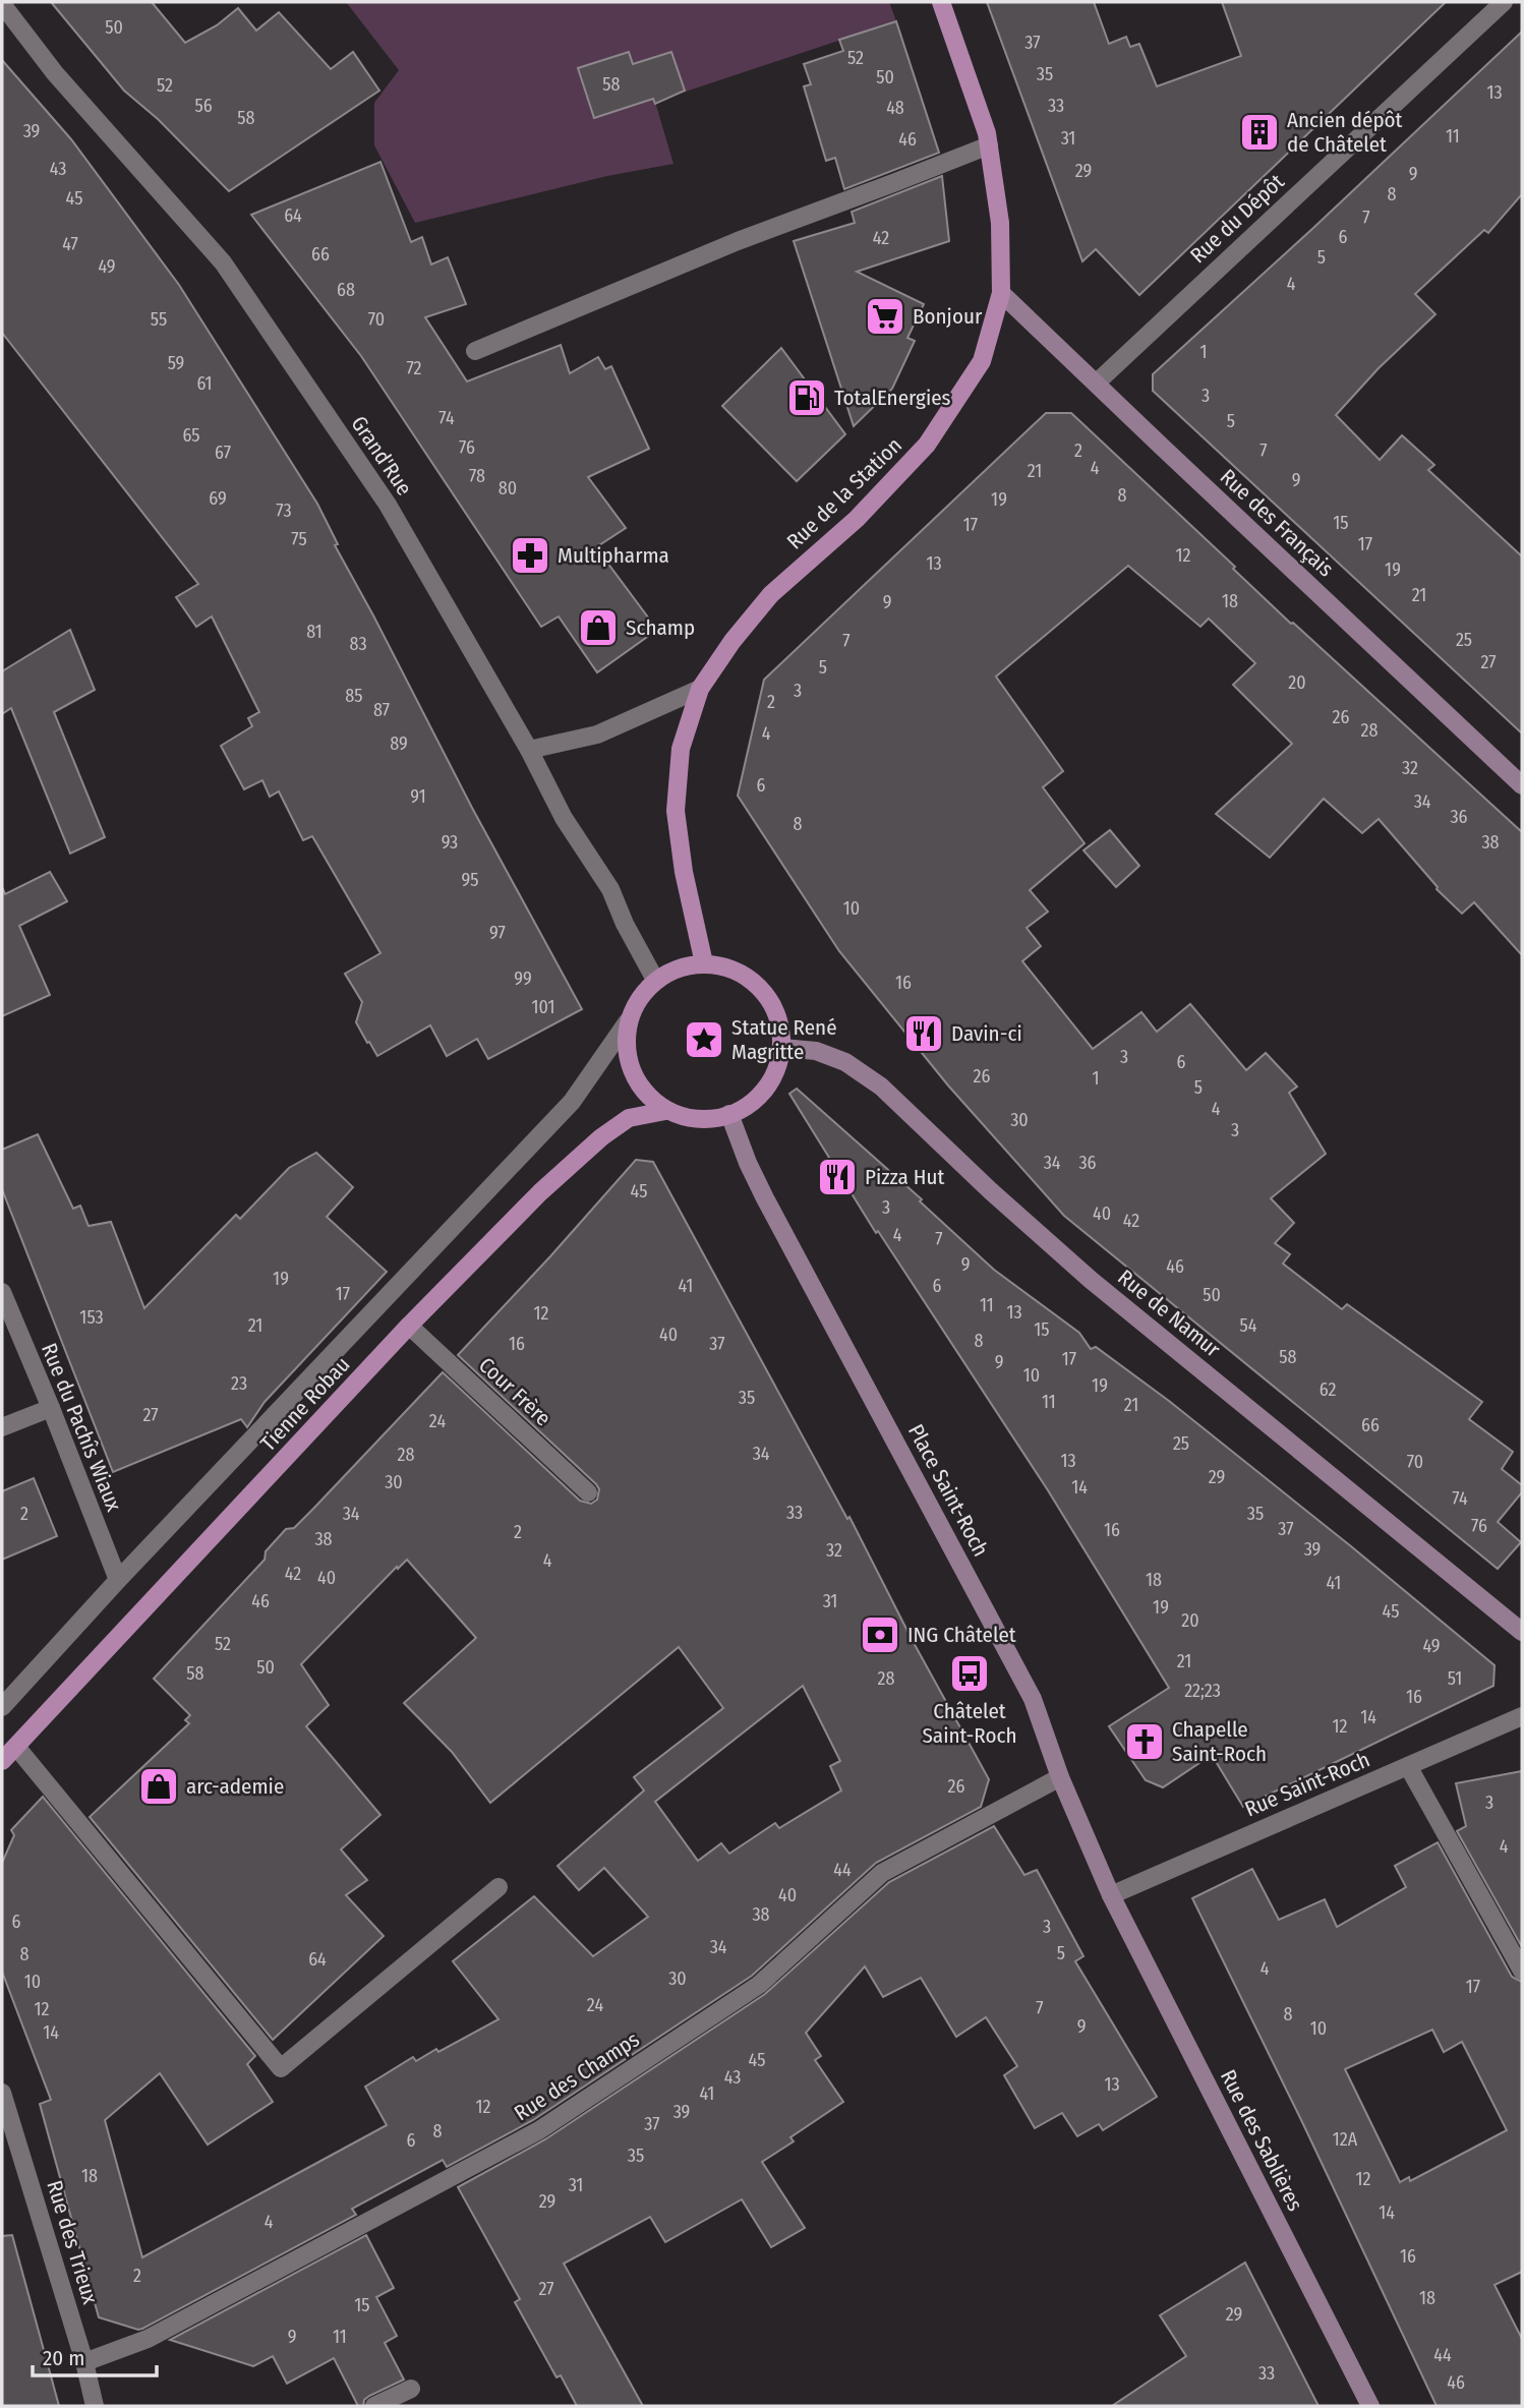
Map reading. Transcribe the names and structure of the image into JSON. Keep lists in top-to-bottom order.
{
  "streets": {
    "main road": [
      "Rue de la Station",
      "Rue des Français",
      "Rue de Namur",
      "Tienne Robau",
      "Place Saint-Roch",
      "Rue des Sablières"
    ],
    "street": [
      "Rue du Dépôt",
      "Grand'Rue",
      "Cour Frère",
      "Rue du Pachîs Wiaux",
      "Rue Saint-Roch",
      "Rue des Champs",
      "Rue des Trieux"
    ]
  },
  "crossings": [
    ["Rue du Dépôt", "Rue des Français"],
    ["Grand'Rue", "Rue de la Station"],
    ["Grand'Rue", "Rue de Namur"],
    ["Grand'Rue", "Tienne Robau"],
    ["Grand'Rue", "Place Saint-Roch"],
    ["Rue de la Station", "Rue des Français"],
    ["Rue de la Station", "Rue de Namur"],
    ["Rue de la Station", "Tienne Robau"],
    ["Rue de la Station", "Place Saint-Roch"],
    ["Rue de Namur", "Tienne Robau"],
    ["Rue de Namur", "Place Saint-Roch"],
    ["Cour Frère", "Tienne Robau"],
    ["Tienne Robau", "Rue du Pachîs Wiaux"],
    ["Tienne Robau", "Place Saint-Roch"],
    ["Place Saint-Roch", "Rue Saint-Roch"],
    ["Place Saint-Roch", "Rue des Champs"],
    ["Place Saint-Roch", "Rue des Sablières"],
    ["Rue Saint-Roch", "Rue des Sablières"],
    ["Rue des Champs", "Rue des Trieux"]
  ],
  "places": {
    "building": ["Ancien dépôt de Châtelet"],
    "supermarket": ["Bonjour"],
    "fuel station": ["TotalEnergies"],
    "pharmacy": ["Multipharma"],
    "shop": ["Schamp", "arc-ademie"],
    "restaurant": ["Davin-ci", "Pizza Hut"],
    "place": ["Statue René Magritte"],
    "bank": ["ING Châtelet"],
    "bus stop": ["Châtelet Saint-Roch"],
    "church": ["Chapelle Saint-Roch"]
  },
  "house_numbers": [
    "50",
    "37",
    "52",
    "35",
    "50",
    "58",
    "52",
    "13",
    "56",
    "33",
    "48",
    "58",
    "39",
    "11",
    "31",
    "46",
    "43",
    "29",
    "9",
    "8",
    "45",
    "64",
    "7",
    "6",
    "42",
    "47",
    "66",
    "5",
    "49",
    "4",
    "68",
    "55",
    "70",
    "1",
    "59",
    "72",
    "61",
    "3",
    "74",
    "5",
    "65",
    "76",
    "2",
    "7",
    "67",
    "4",
    "21",
    "78",
    "9",
    "80",
    "8",
    "69",
    "19",
    "73",
    "15",
    "17",
    "75",
    "17",
    "12",
    "13",
    "19",
    "21",
    "18",
    "9",
    "81",
    "25",
    "7",
    "83",
    "27",
    "5",
    "20",
    "3",
    "85",
    "2",
    "87",
    "26",
    "28",
    "4",
    "89",
    "32",
    "6",
    "91",
    "34",
    "36",
    "8",
    "93",
    "38",
    "95",
    "10",
    "97",
    "99",
    "16",
    "101",
    "3",
    "6",
    "26",
    "1",
    "5",
    "4",
    "30",
    "3",
    "34",
    "36",
    "45",
    "3",
    "40",
    "42",
    "4",
    "7",
    "9",
    "46",
    "19",
    "41",
    "6",
    "17",
    "50",
    "11",
    "13",
    "12",
    "153",
    "21",
    "54",
    "15",
    "40",
    "8",
    "16",
    "37",
    "58",
    "17",
    "9",
    "10",
    "23",
    "19",
    "62",
    "35",
    "11",
    "21",
    "27",
    "24",
    "66",
    "25",
    "34",
    "28",
    "13",
    "70",
    "29",
    "30",
    "14",
    "74",
    "33",
    "2",
    "34",
    "35",
    "76",
    "37",
    "16",
    "2",
    "38",
    "39",
    "32",
    "4",
    "42",
    "40",
    "18",
    "41",
    "46",
    "31",
    "19",
    "45",
    "20",
    "52",
    "49",
    "21",
    "50",
    "58",
    "28",
    "51",
    "22;23",
    "16",
    "14",
    "12",
    "26",
    "3",
    "4",
    "44",
    "40",
    "38",
    "6",
    "3",
    "34",
    "5",
    "8",
    "64",
    "4",
    "30",
    "10",
    "17",
    "24",
    "7",
    "12",
    "8",
    "9",
    "10",
    "14",
    "45",
    "43",
    "13",
    "41",
    "12",
    "39",
    "37",
    "8",
    "12A",
    "6",
    "35",
    "18",
    "12",
    "31",
    "29",
    "14",
    "4",
    "16",
    "2",
    "27",
    "18",
    "15",
    "29",
    "9",
    "11",
    "44",
    "33",
    "46"
  ],
  "scale_bar": "20 m"
}
